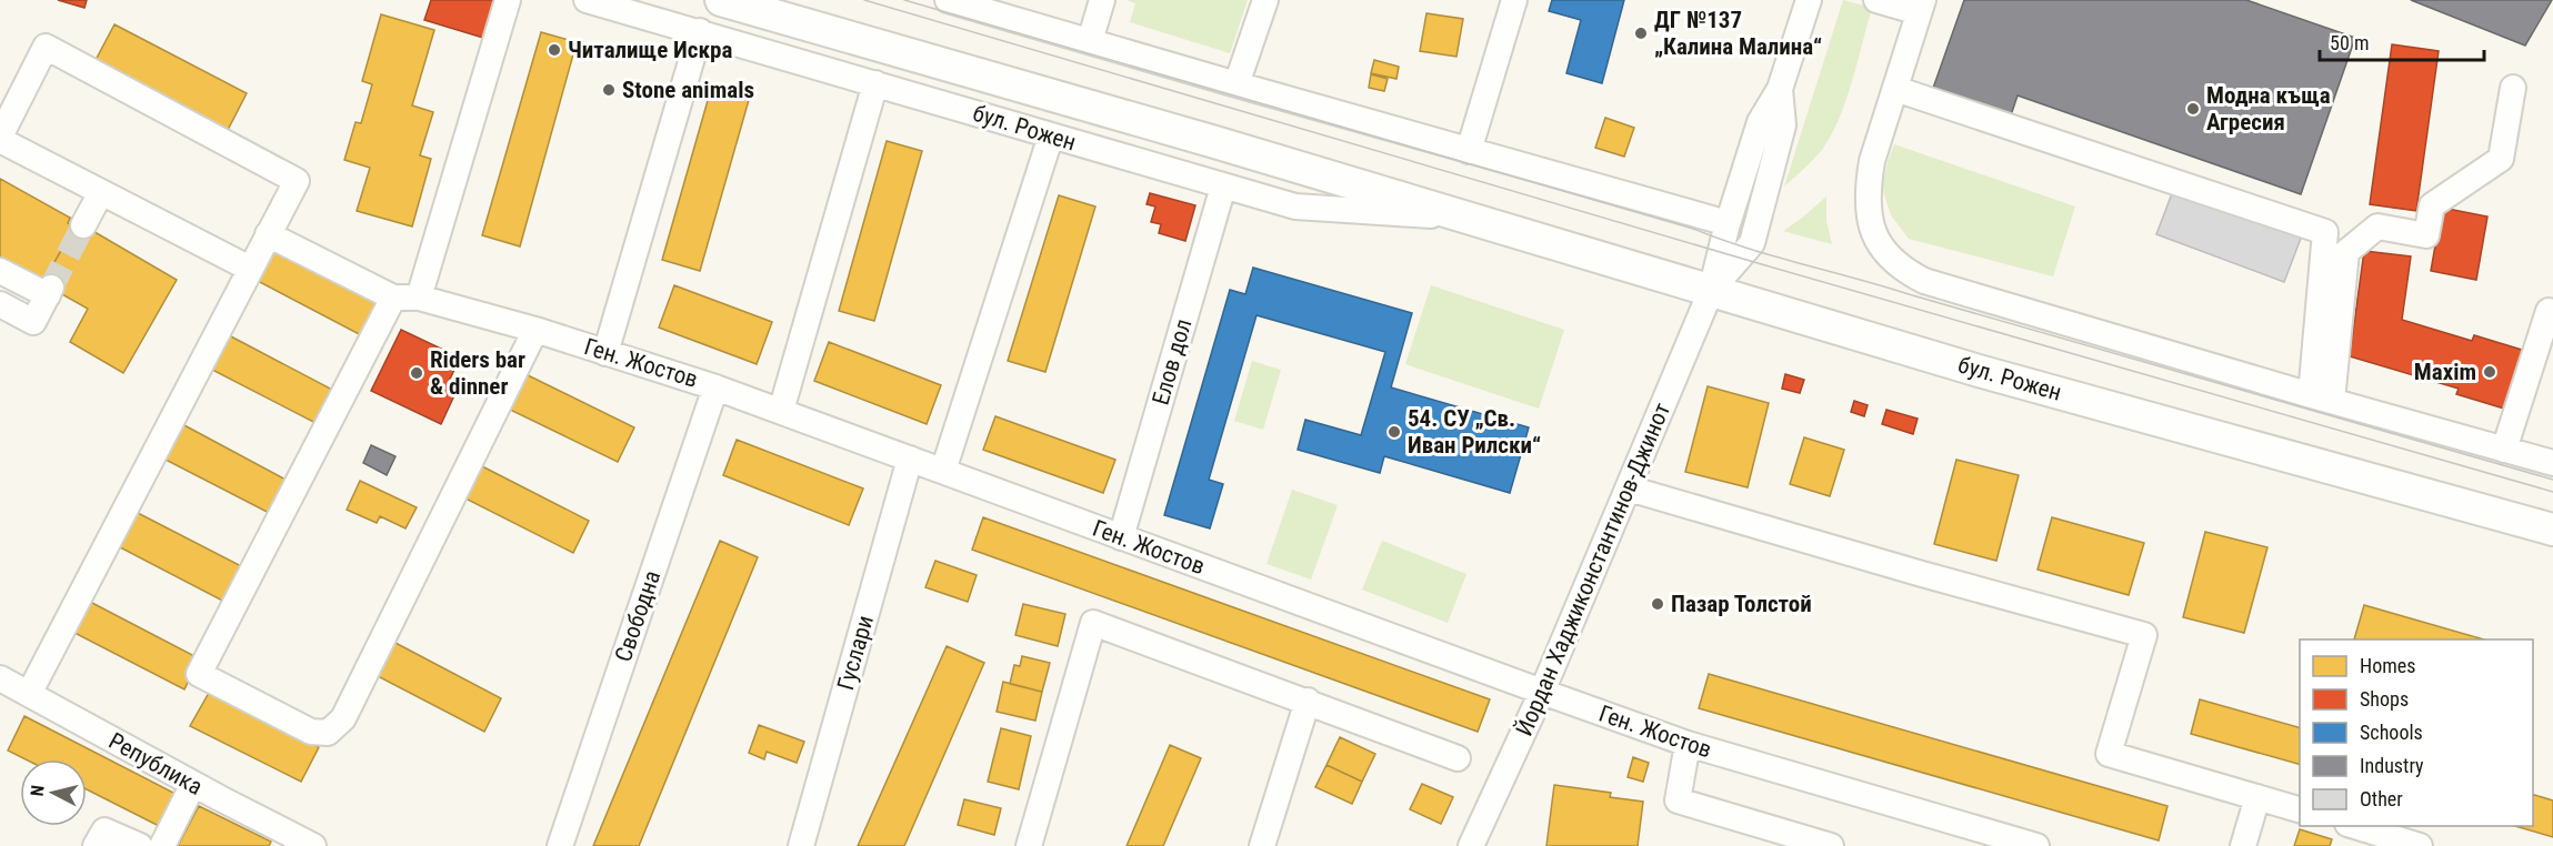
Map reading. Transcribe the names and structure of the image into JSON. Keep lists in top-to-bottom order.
{
  "streets": {
    "main road": ["бул. Рожен"],
    "street": [
      "Елов дол",
      "Ген. Жостов",
      "Йордан Хаджиконстантинов-Джинот",
      "Свободна",
      "Гуслари",
      "Република"
    ]
  },
  "crossings": [
    ["бул. Рожен", "Елов дол"],
    ["бул. Рожен", "Йордан Хаджиконстантинов-Джинот"],
    ["Елов дол", "Ген. Жостов"],
    ["Ген. Жостов", "Йордан Хаджиконстантинов-Джинот"],
    ["Ген. Жостов", "Свободна"],
    ["Ген. Жостов", "Гуслари"]
  ],
  "places": [
    "ДГ №137 „Калина Малина“",
    "Читалище Искра",
    "Stone animals",
    "Модна къща Агресия",
    "Maxim",
    "Riders bar & dinner",
    "54. СУ „Св. Иван Рилски“",
    "Пазар Толстой"
  ],
  "legend": [
    "Homes",
    "Shops",
    "Schools",
    "Industry",
    "Other"
  ],
  "scale_bar": "50 m",
  "north": "left"
}
